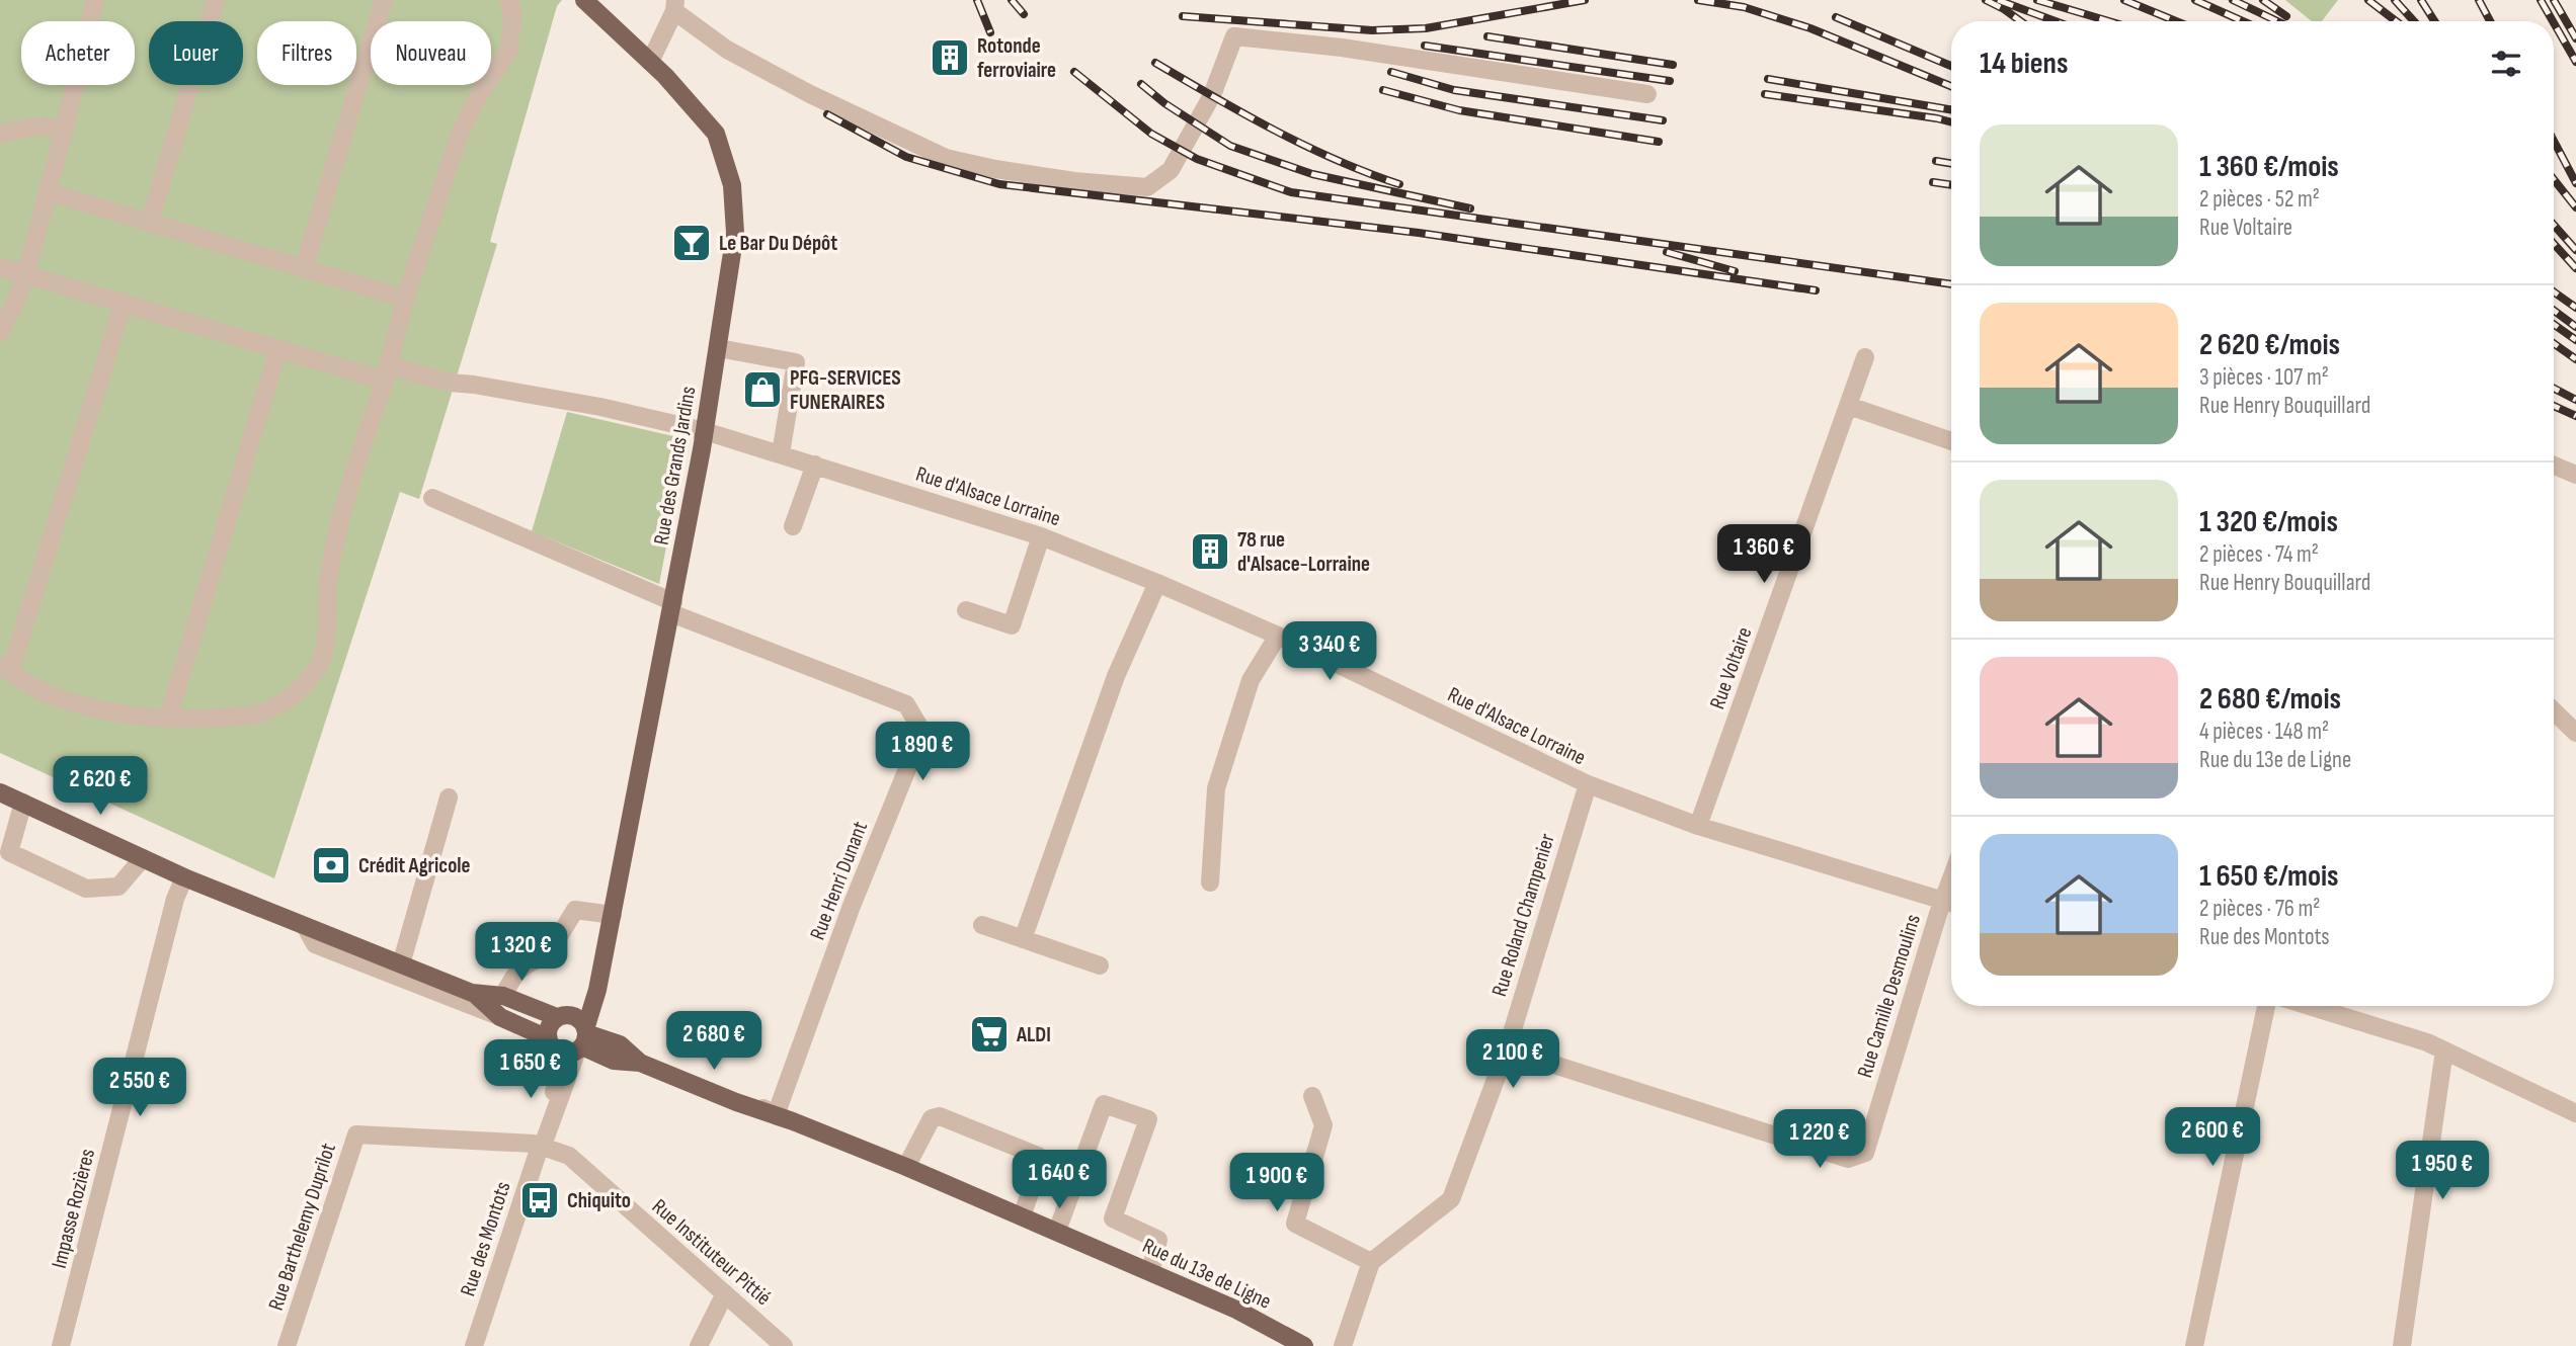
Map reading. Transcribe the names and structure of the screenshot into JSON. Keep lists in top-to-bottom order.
{
  "streets": {
    "main road": ["Rue des Grands Jardins", "Rue du 13e de Ligne"],
    "street": [
      "Rue d'Alsace Lorraine",
      "Rue Voltaire",
      "Rue Henri Dunant",
      "Rue Roland Champenier",
      "Rue Camille Desmoulins",
      "Impasse Rozières",
      "Rue Barthelemy Duprilot",
      "Rue des Montots",
      "Rue Instituteur Pittié"
    ]
  },
  "crossings": [
    ["Rue des Grands Jardins", "Rue d'Alsace Lorraine"],
    ["Rue des Grands Jardins", "Rue Henri Dunant"],
    ["Rue des Grands Jardins", "Rue des Montots"],
    ["Rue des Grands Jardins", "Rue du 13e de Ligne"],
    ["Rue d'Alsace Lorraine", "Rue Voltaire"],
    ["Rue d'Alsace Lorraine", "Rue Roland Champenier"],
    ["Rue d'Alsace Lorraine", "Rue Camille Desmoulins"],
    ["Rue Henri Dunant", "Rue du 13e de Ligne"],
    ["Rue Roland Champenier", "Rue Camille Desmoulins"],
    ["Rue Barthelemy Duprilot", "Rue des Montots"],
    ["Rue Barthelemy Duprilot", "Rue Instituteur Pittié"],
    ["Rue des Montots", "Rue Instituteur Pittié"],
    ["Rue des Montots", "Rue du 13e de Ligne"]
  ],
  "places": {
    "building": ["Rotonde ferroviaire", "78 rue d'Alsace-Lorraine"],
    "bar": ["Le Bar Du Dépôt"],
    "shop": ["PFG-SERVICES FUNERAIRES"],
    "bank": ["Crédit Agricole"],
    "supermarket": ["ALDI"],
    "bus stop": ["Chiquito"]
  },
  "page": {
    "chip": [
      "Acheter",
      "Louer",
      "Filtres",
      "Nouveau"
    ],
    "heading": "14 biens",
    "list": [
      {
        "name": "1 360 €/mois",
        "note": "2 pièces · 52 m² · Rue Voltaire"
      },
      {
        "name": "2 620 €/mois",
        "note": "3 pièces · 107 m² · Rue Henry Bouquillard"
      },
      {
        "name": "1 320 €/mois",
        "note": "2 pièces · 74 m² · Rue Henry Bouquillard"
      },
      {
        "name": "2 680 €/mois",
        "note": "4 pièces · 148 m² · Rue du 13e de Ligne"
      },
      {
        "name": "1 650 €/mois",
        "note": "2 pièces · 76 m² · Rue des Montots"
      }
    ],
    "price": [
      "1 360 €",
      "3 340 €",
      "1 890 €",
      "2 620 €",
      "1 320 €",
      "2 680 €",
      "2 100 €",
      "1 650 €",
      "2 550 €",
      "2 600 €",
      "1 220 €",
      "1 950 €",
      "1 640 €",
      "1 900 €"
    ]
  }
}
